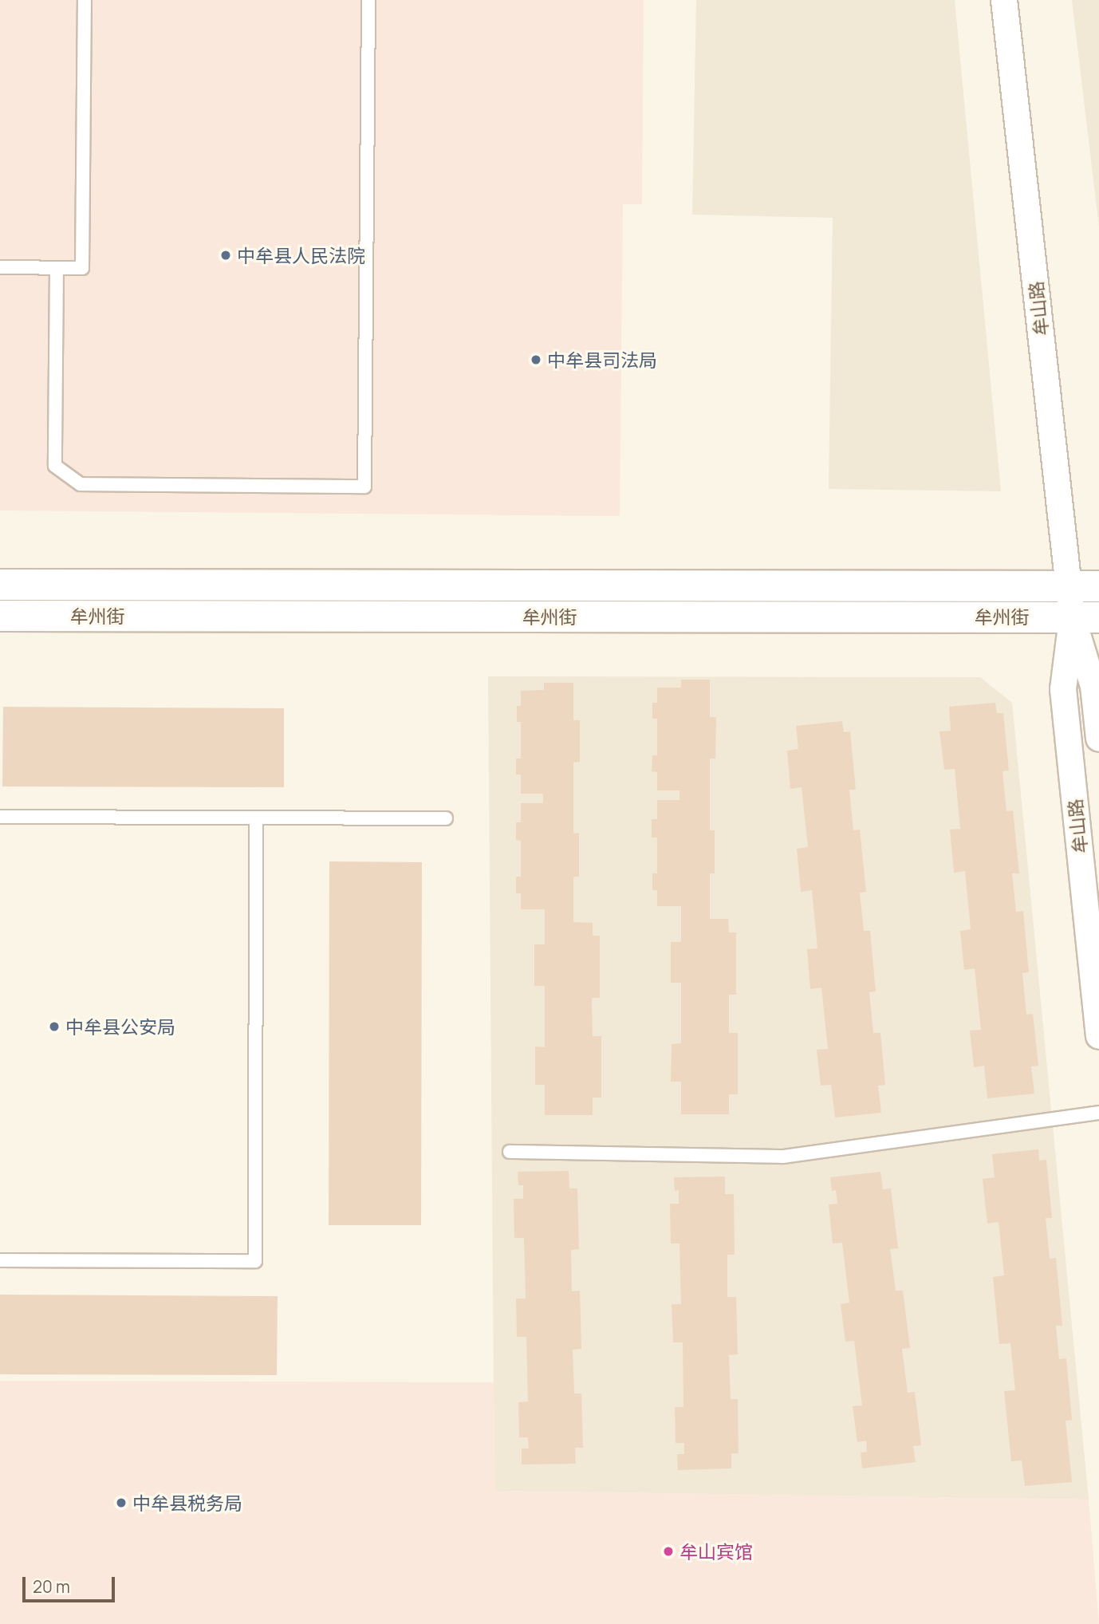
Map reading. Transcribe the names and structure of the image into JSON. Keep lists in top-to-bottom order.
{
  "streets": {
    "street": ["牟山路", "牟州街"]
  },
  "crossings": [
    ["牟山路", "牟州街"]
  ],
  "places": [
    "中牟县人民法院",
    "中牟县司法局",
    "中牟县公安局",
    "中牟县税务局",
    "牟山宾馆"
  ],
  "scale_bar": "20 m"
}
